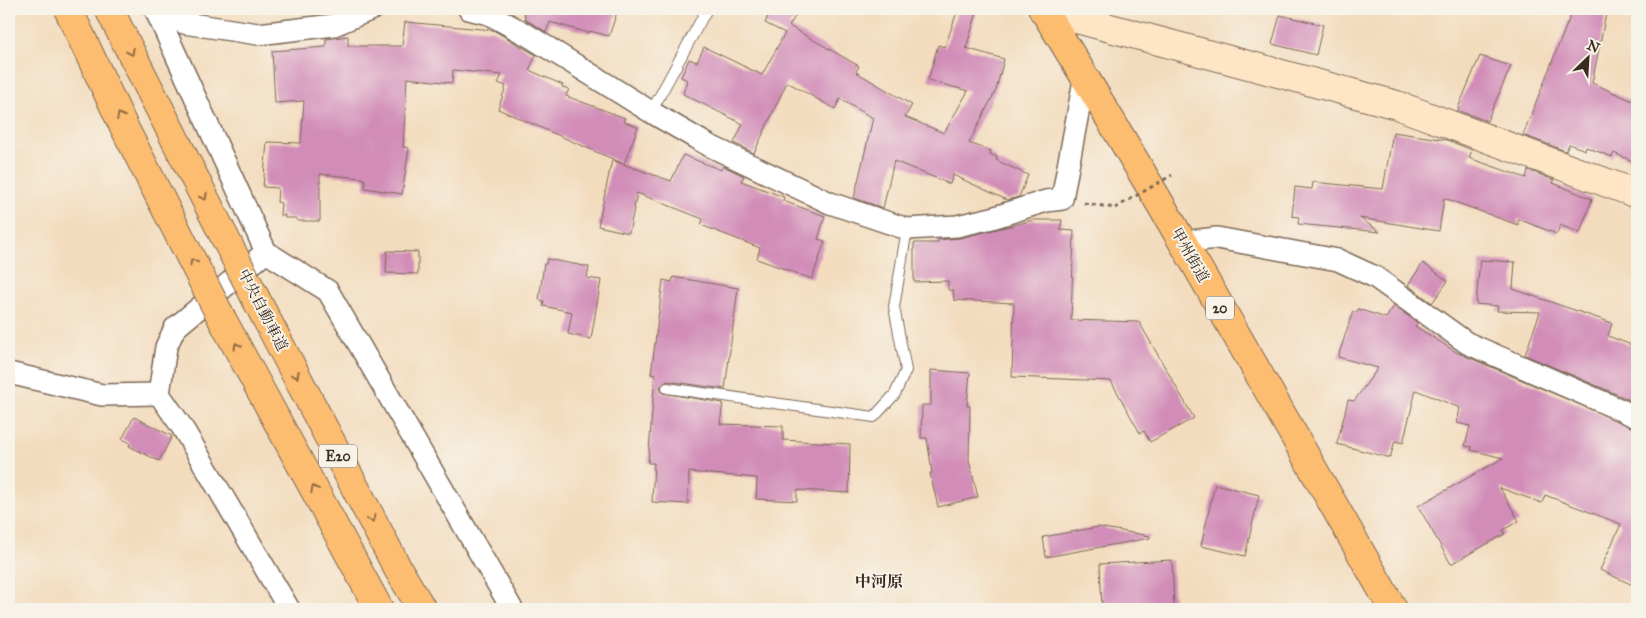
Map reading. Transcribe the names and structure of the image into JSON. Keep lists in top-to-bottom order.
{
  "streets": {
    "highway": [
      "甲州街道",
      "20",
      "中央自動車道",
      "E20"
    ]
  },
  "districts": ["中河原"],
  "north": "top right"
}
